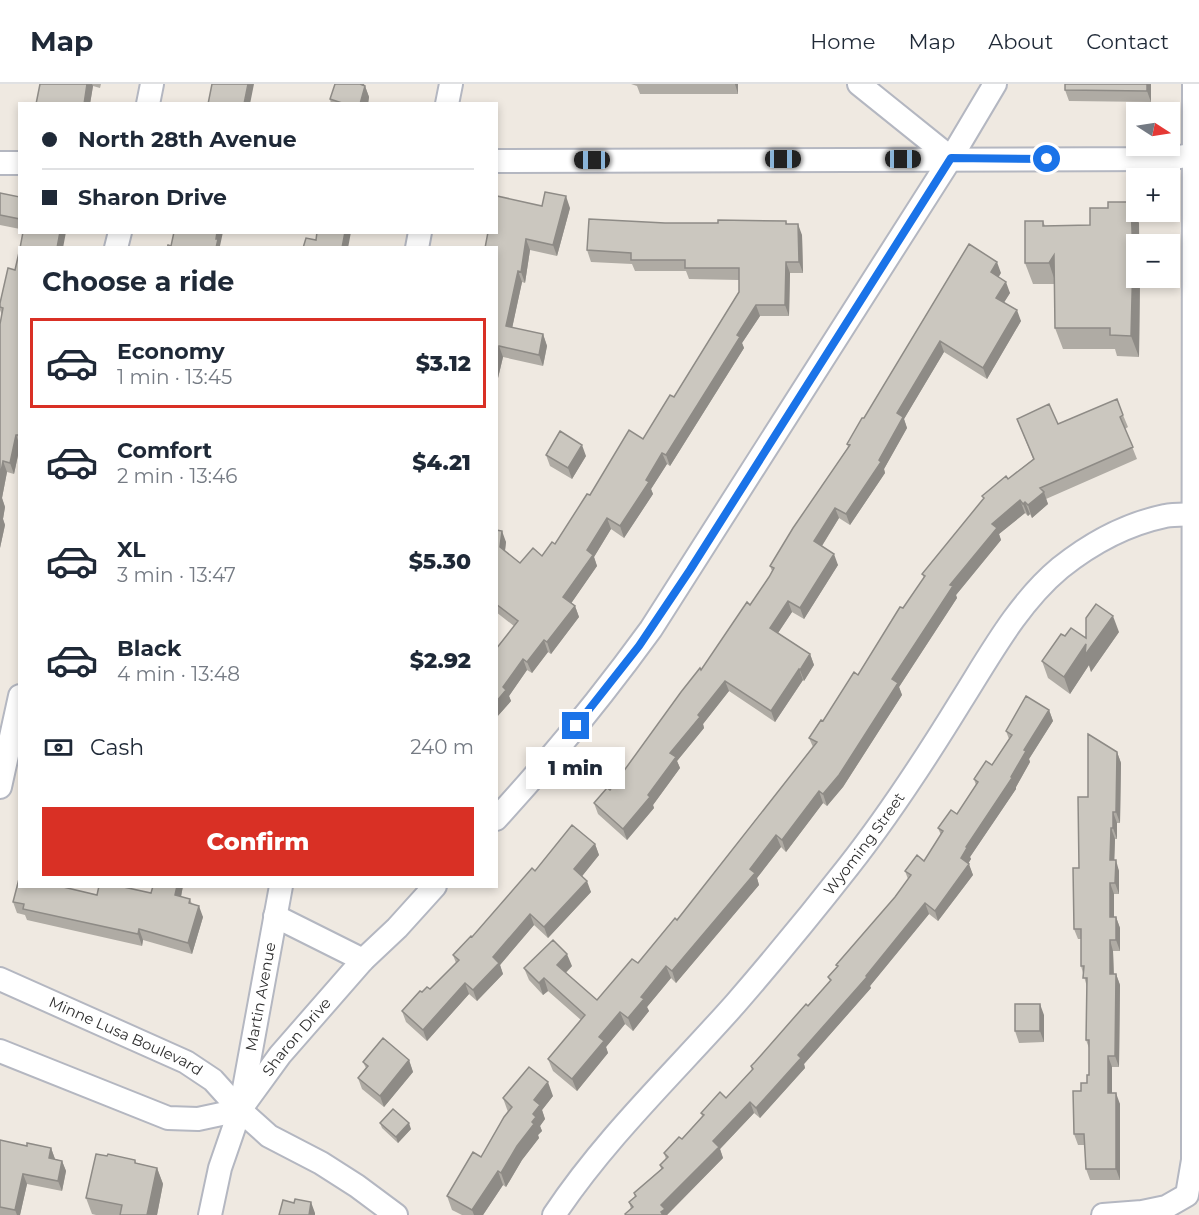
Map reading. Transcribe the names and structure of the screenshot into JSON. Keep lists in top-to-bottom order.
{
  "streets": {
    "street": [
      "Wyoming Street",
      "Martin Avenue",
      "Minne Lusa Boulevard",
      "Sharon Drive"
    ]
  },
  "crossings": [
    ["Martin Avenue", "Minne Lusa Boulevard"],
    ["Martin Avenue", "Sharon Drive"],
    ["Minne Lusa Boulevard", "Sharon Drive"]
  ],
  "north": "right",
  "page": {
    "header": "Map",
    "nav": [
      "Home",
      "Map",
      "About",
      "Contact"
    ],
    "map_buttons": ["+", "−"],
    "banner": ["North 28th Avenue", "Sharon Drive"],
    "heading": "Choose a ride",
    "list": [
      {
        "name": "Economy",
        "note": "1 min · 13:45",
        "value": "$3.12"
      },
      {
        "name": "Comfort",
        "note": "2 min · 13:46",
        "value": "$4.21"
      },
      {
        "name": "XL",
        "note": "3 min · 13:47",
        "value": "$5.30"
      },
      {
        "name": "Black",
        "note": "4 min · 13:48",
        "value": "$2.92"
      }
    ],
    "pay": ["Cash", "240 m"],
    "bubble": "1 min",
    "buttons": "Confirm"
  }
}
